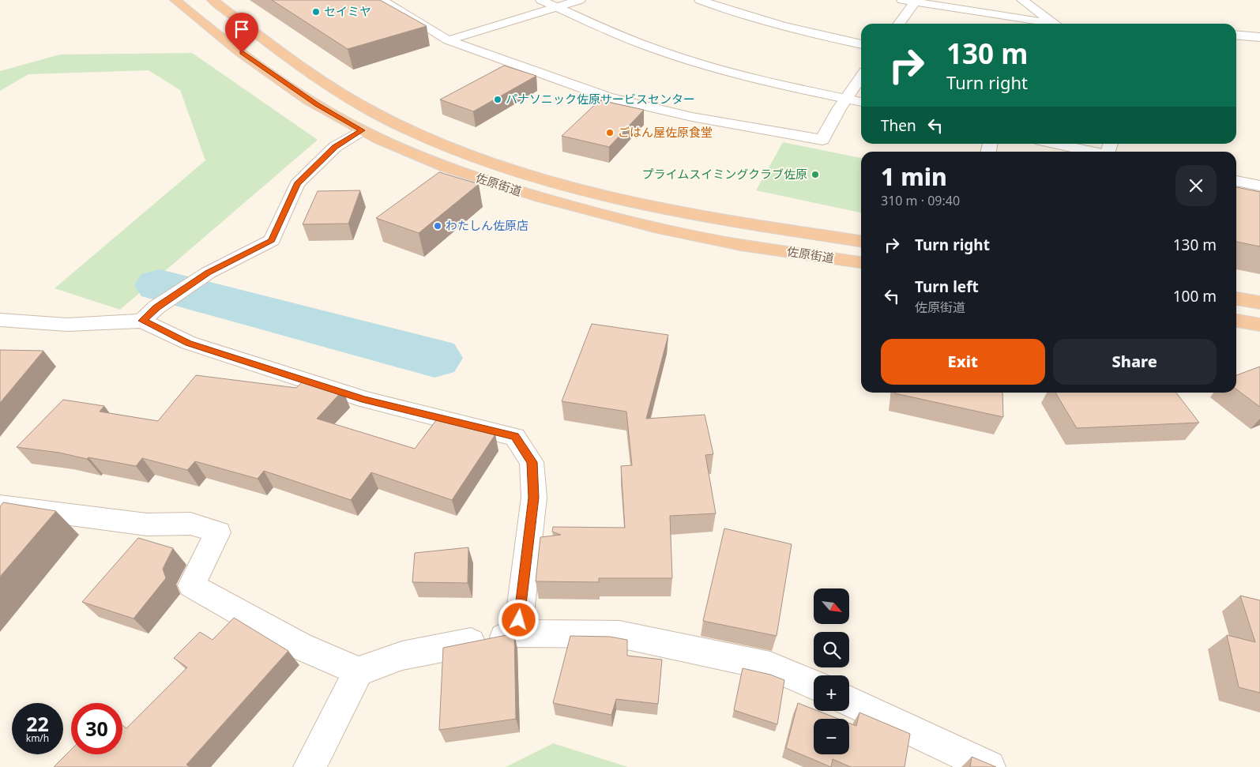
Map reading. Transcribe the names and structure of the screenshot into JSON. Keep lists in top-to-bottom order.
{
  "streets": {
    "highway": ["佐原街道"]
  },
  "places": [
    "セイミヤ",
    "パナソニック佐原サービスセンター",
    "ごはん屋佐原食堂",
    "プライムスイミングクラブ佐原",
    "わたしん佐原店"
  ],
  "north": "bottom right",
  "page": {
    "turn": ["130 m", "Turn right"],
    "then": "Then",
    "heading": ["1 min", "310 m · 09:40"],
    "list": [
      {
        "name": "Turn right",
        "value": "130 m"
      },
      {
        "name": "Turn left",
        "note": "佐原街道",
        "value": "100 m"
      }
    ],
    "buttons": ["Exit", "Share"],
    "map_buttons": ["+", "−"],
    "speed": "22 km/h",
    "limit": "30"
  }
}
